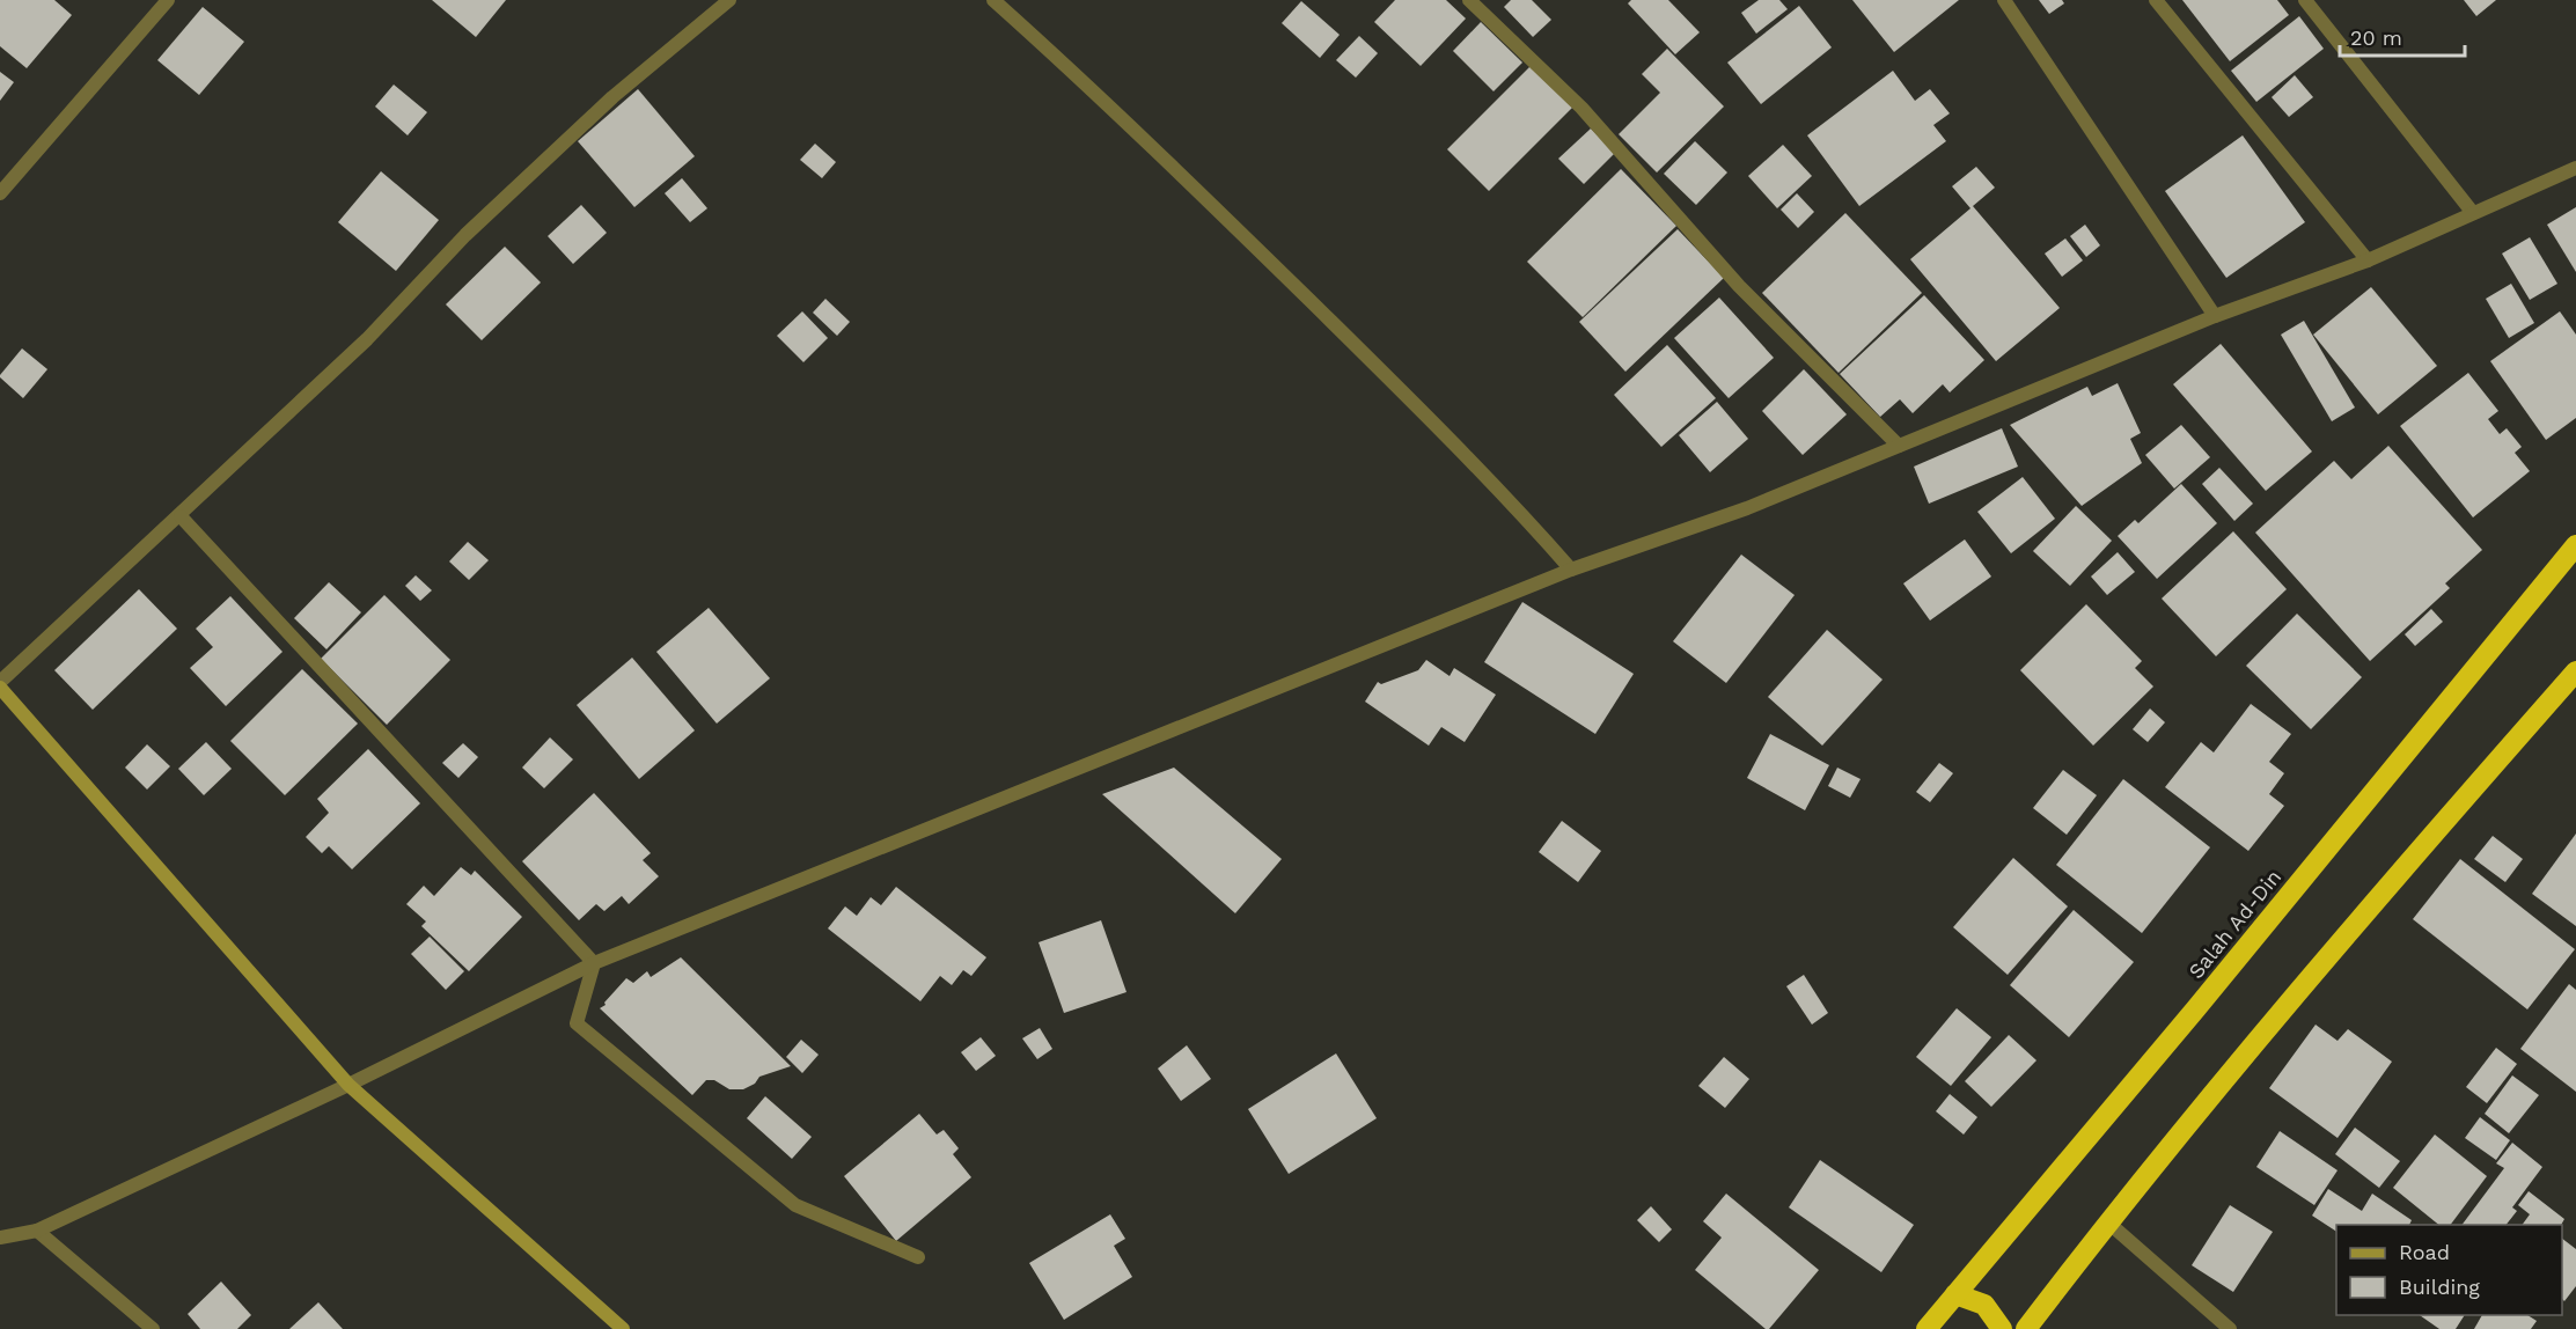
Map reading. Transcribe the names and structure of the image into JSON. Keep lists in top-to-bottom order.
{
  "streets": {
    "highway": ["Salah Ad-Din"]
  },
  "legend": ["Road", "Building"],
  "scale_bar": "20 m"
}
